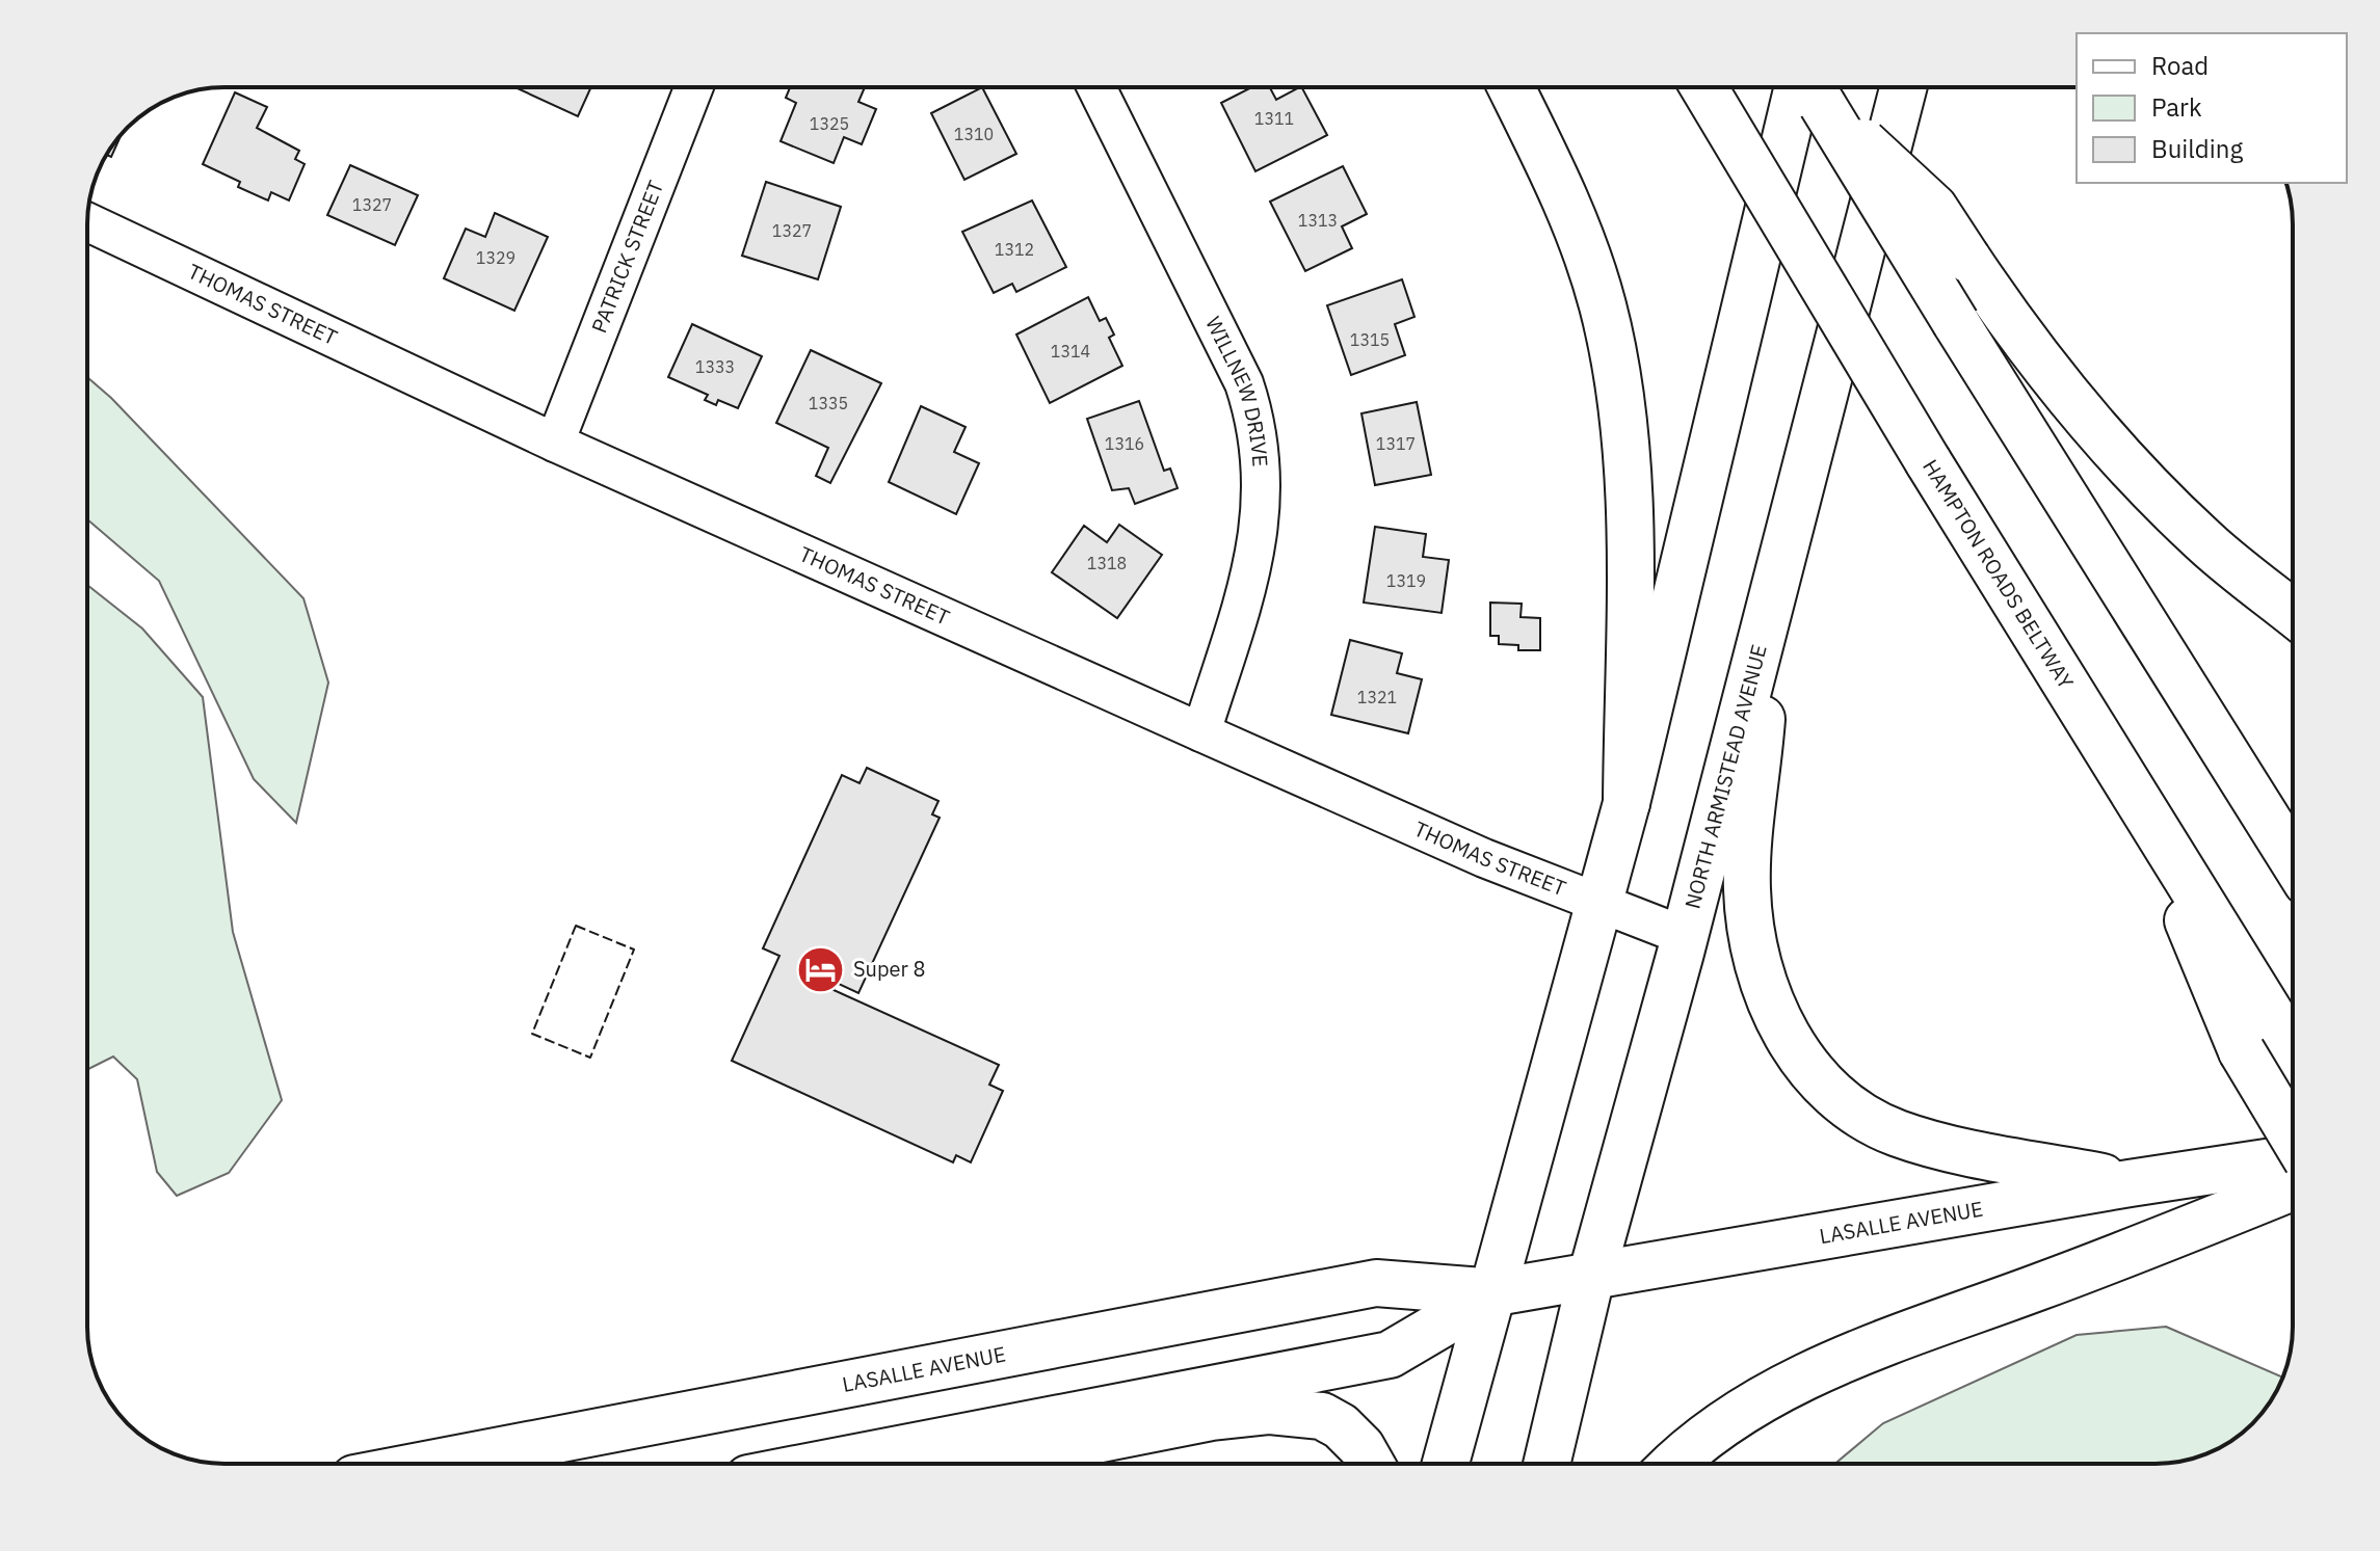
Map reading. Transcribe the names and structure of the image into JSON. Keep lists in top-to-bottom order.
{
  "streets": {
    "main road": ["HAMPTON ROADS BELTWAY", "NORTH ARMISTEAD AVENUE", "LASALLE AVENUE"],
    "street": ["PATRICK STREET", "THOMAS STREET", "WILLNEW DRIVE"]
  },
  "crossings": [
    ["PATRICK STREET", "THOMAS STREET"],
    ["THOMAS STREET", "WILLNEW DRIVE"],
    ["THOMAS STREET", "NORTH ARMISTEAD AVENUE"],
    ["NORTH ARMISTEAD AVENUE", "LASALLE AVENUE"]
  ],
  "places": {
    "hotel": ["Super 8"]
  },
  "house_numbers": [
    "1311",
    "1325",
    "1310",
    "1327",
    "1313",
    "1327",
    "1312",
    "1329",
    "1315",
    "1314",
    "1333",
    "1335",
    "1316",
    "1317",
    "1318",
    "1319",
    "1321"
  ],
  "legend": ["Road", "Park", "Building"]
}
